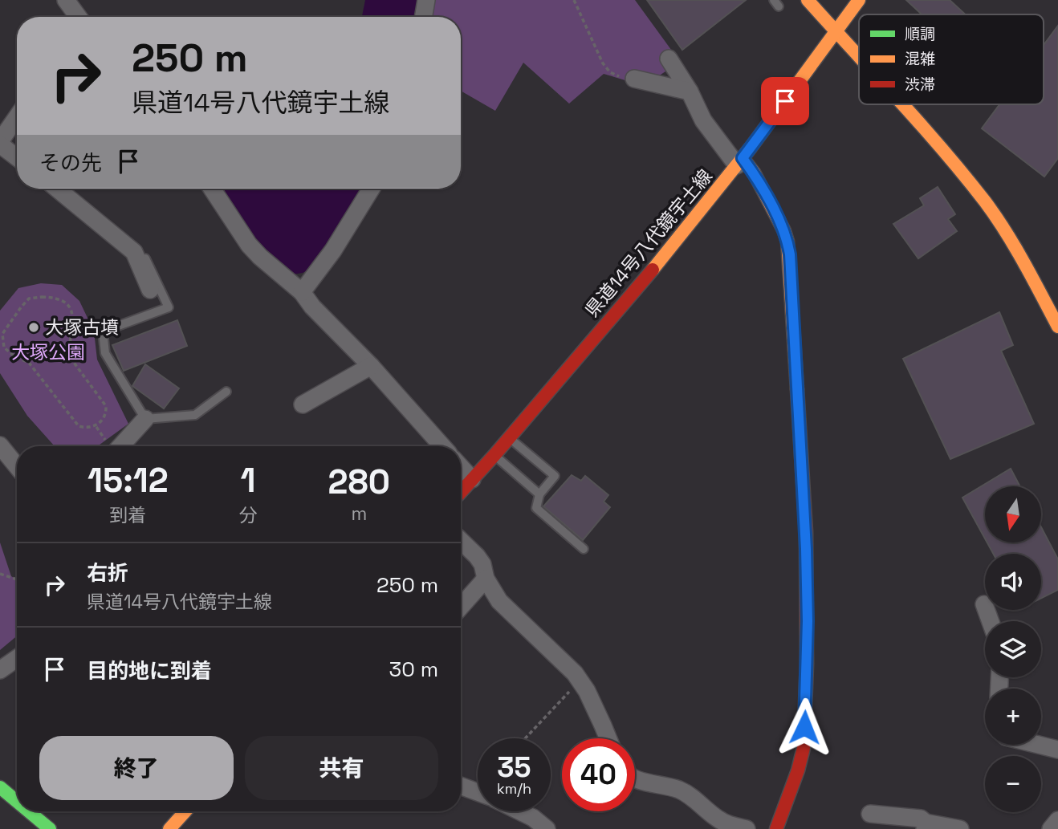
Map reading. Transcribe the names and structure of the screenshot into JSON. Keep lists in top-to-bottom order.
{
  "streets": {
    "street": ["県道14号八代鏡宇土線"]
  },
  "parks": ["大塚公園"],
  "places": ["大塚古墳"],
  "legend": ["順調", "混雑", "渋滞"],
  "north": "bottom",
  "page": {
    "turn": ["250 m", "県道14号八代鏡宇土線"],
    "then": "その先",
    "eta": [
      "15:12",
      "到着",
      "1",
      "分",
      "280",
      "m"
    ],
    "map_buttons": ["+", "−"],
    "list": [
      {
        "name": "右折",
        "note": "県道14号八代鏡宇土線",
        "value": "250 m"
      },
      {
        "name": "目的地に到着",
        "value": "30 m"
      }
    ],
    "buttons": ["終了", "共有"],
    "speed": "35 km/h",
    "limit": "40"
  }
}
